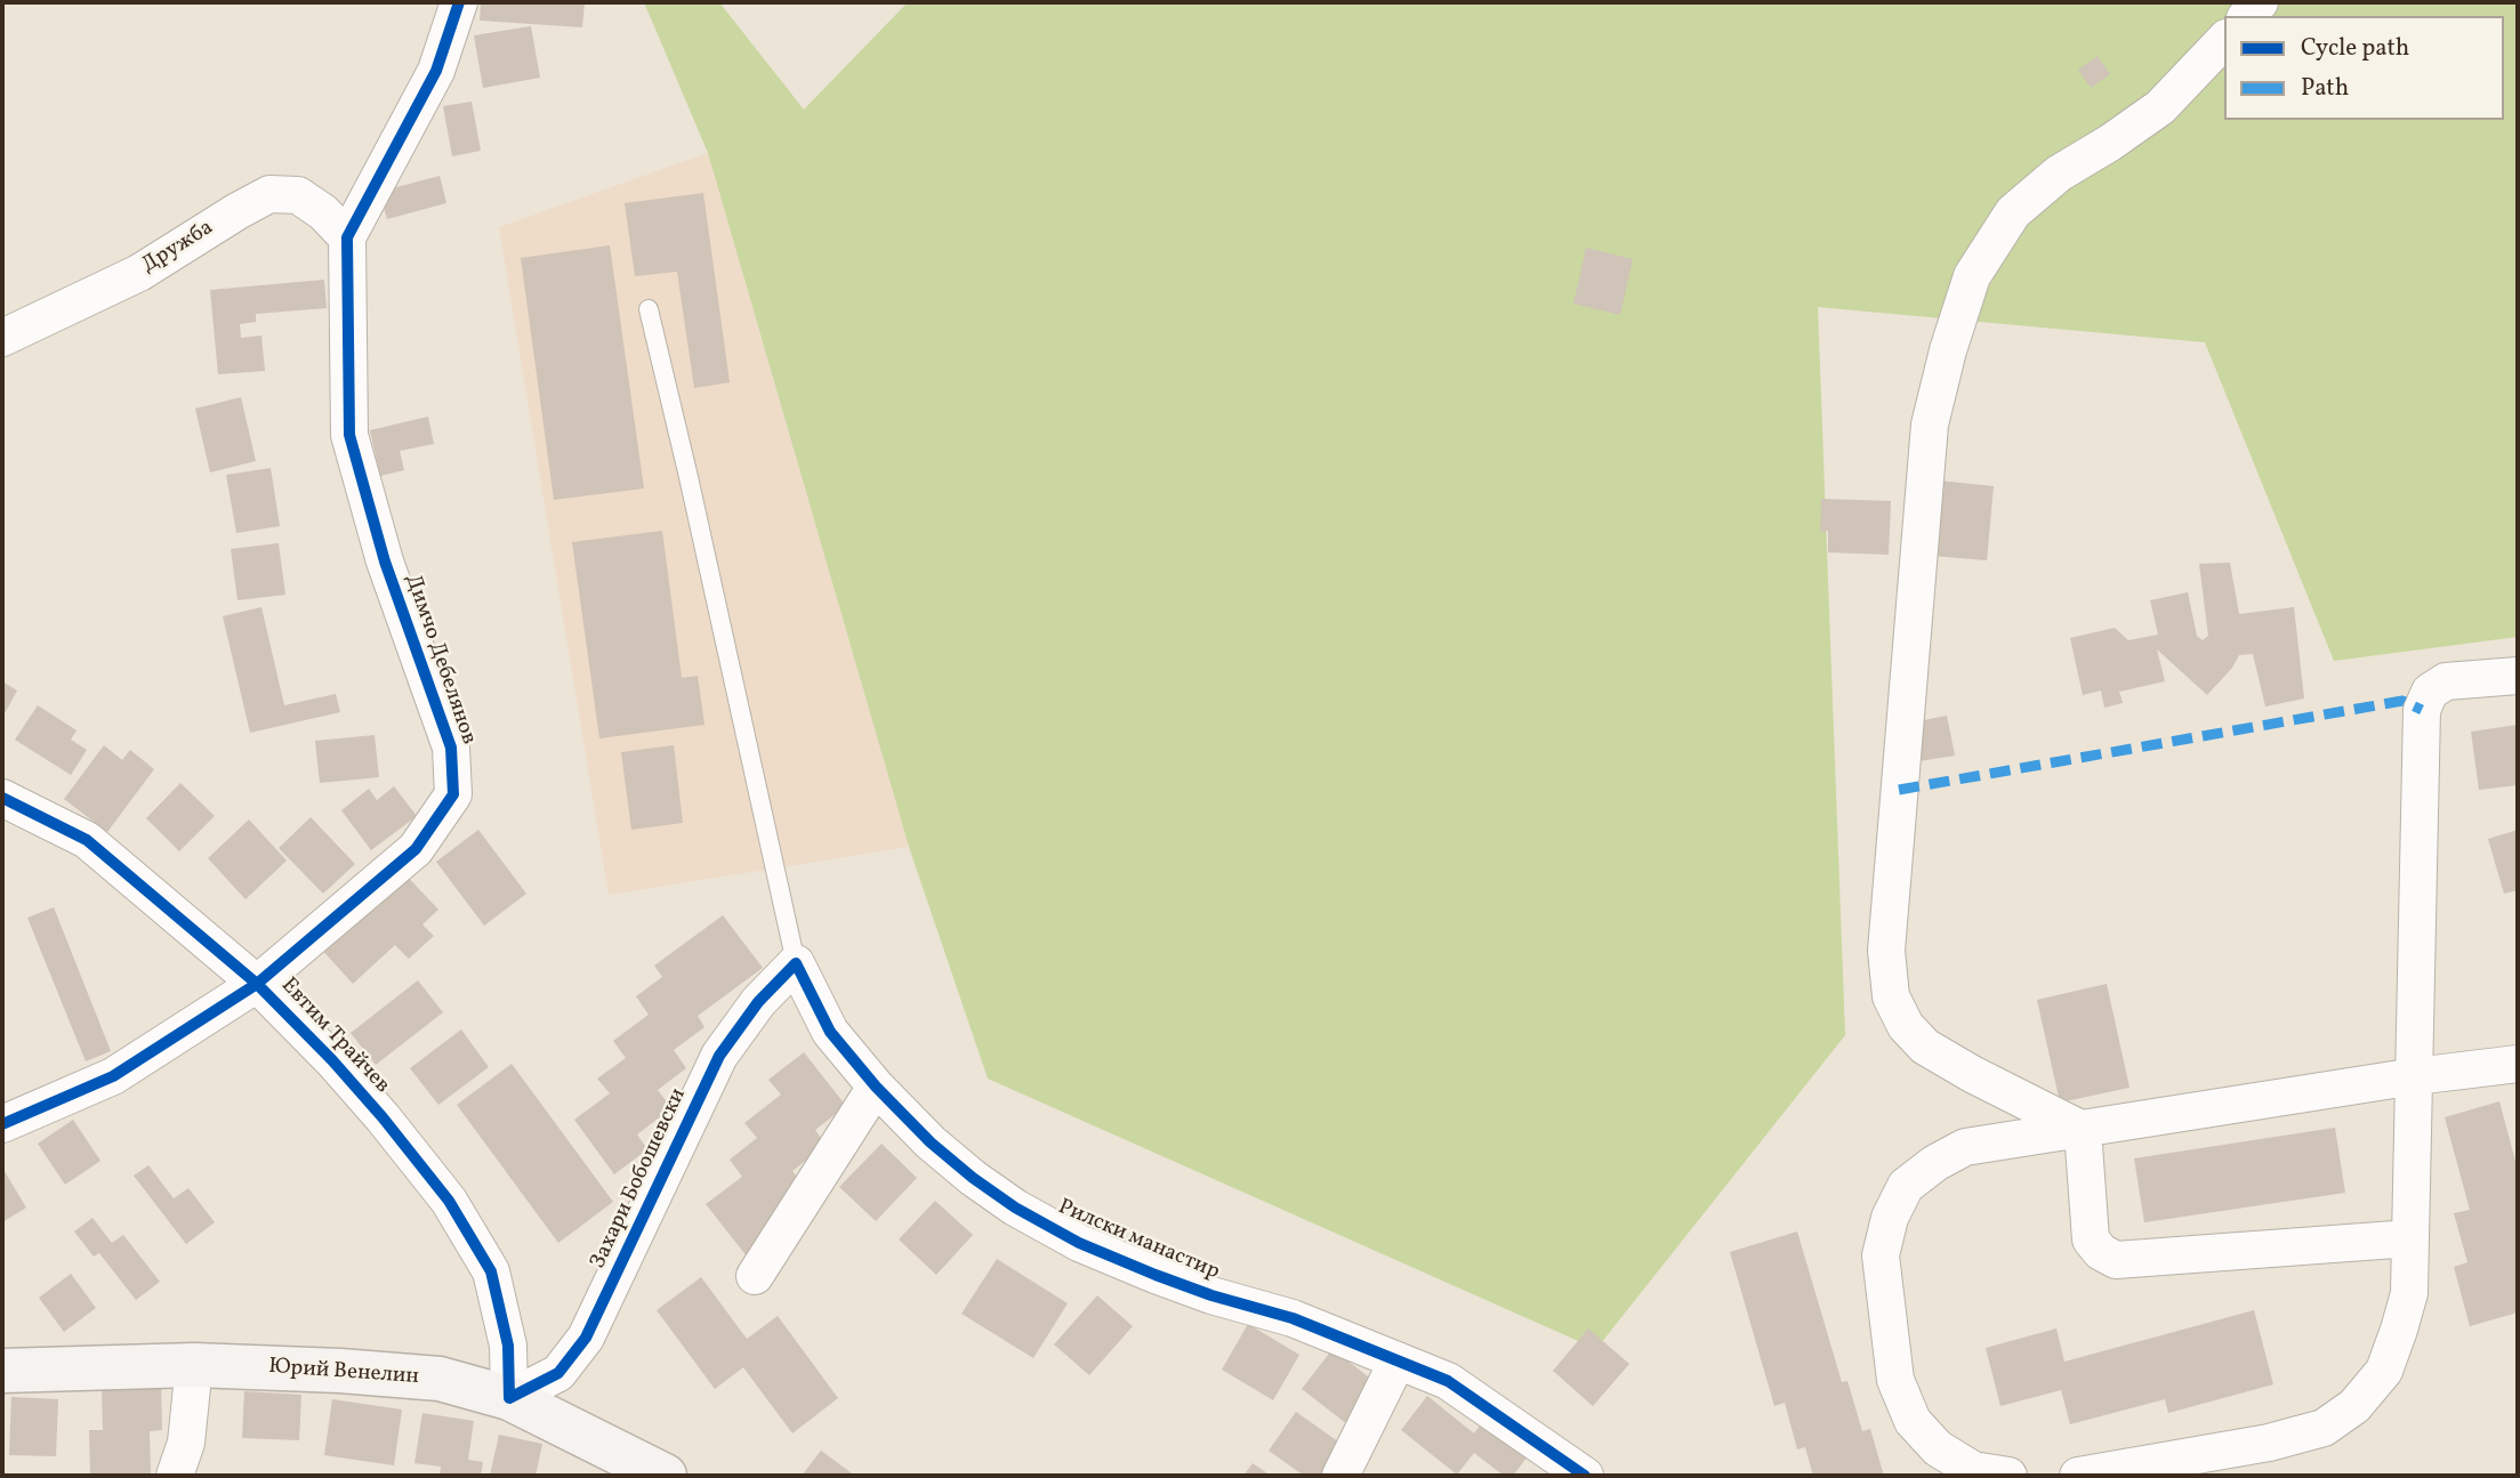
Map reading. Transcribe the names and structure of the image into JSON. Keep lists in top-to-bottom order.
{
  "streets": {
    "street": [
      "Дружба",
      "Димчо Дебелянов",
      "Евтим Трайчев",
      "Захари Бобошевски",
      "Рилски манастир",
      "Юрий Венелин"
    ]
  },
  "crossings": [
    ["Дружба", "Димчо Дебелянов"],
    ["Димчо Дебелянов", "Евтим Трайчев"],
    ["Евтим Трайчев", "Захари Бобошевски"],
    ["Евтим Трайчев", "Юрий Венелин"],
    ["Захари Бобошевски", "Рилски манастир"],
    ["Захари Бобошевски", "Юрий Венелин"]
  ],
  "legend": ["Cycle path", "Path"]
}
